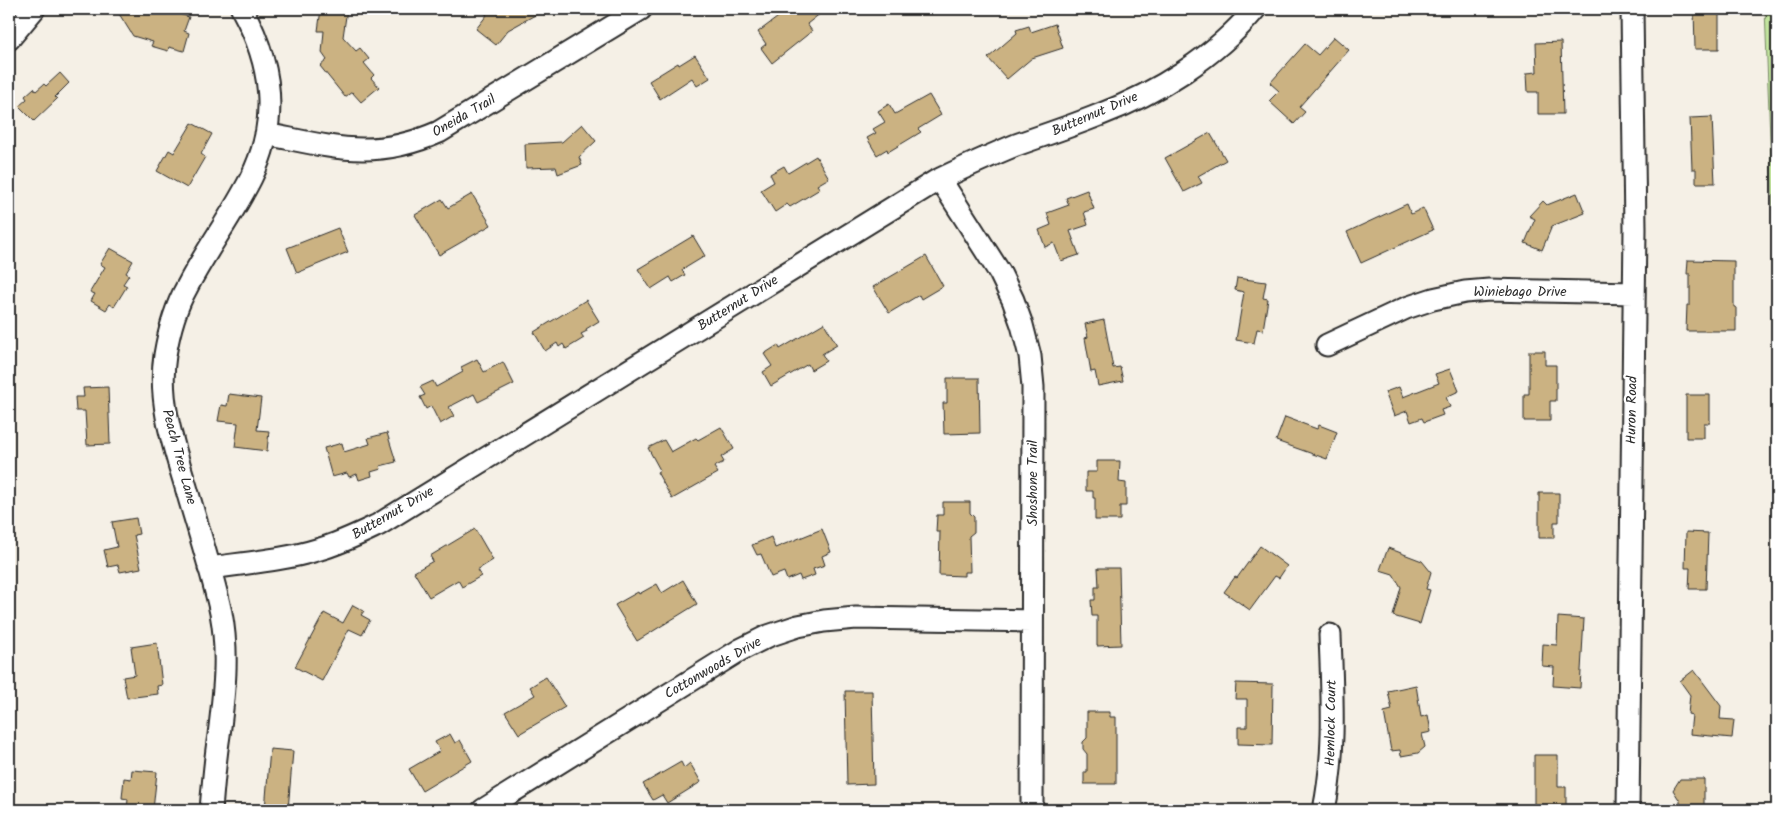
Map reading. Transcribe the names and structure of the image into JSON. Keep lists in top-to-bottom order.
{
  "streets": {
    "street": [
      "Butternut Drive",
      "Oneida Trail",
      "Winiebago Drive",
      "Huron Road",
      "Peach Tree Lane",
      "Shoshone Trail",
      "Cottonwoods Drive",
      "Hemlock Court"
    ]
  },
  "crossings": [
    ["Butternut Drive", "Peach Tree Lane"],
    ["Butternut Drive", "Shoshone Trail"],
    ["Oneida Trail", "Peach Tree Lane"],
    ["Winiebago Drive", "Huron Road"],
    ["Shoshone Trail", "Cottonwoods Drive"]
  ]
}
